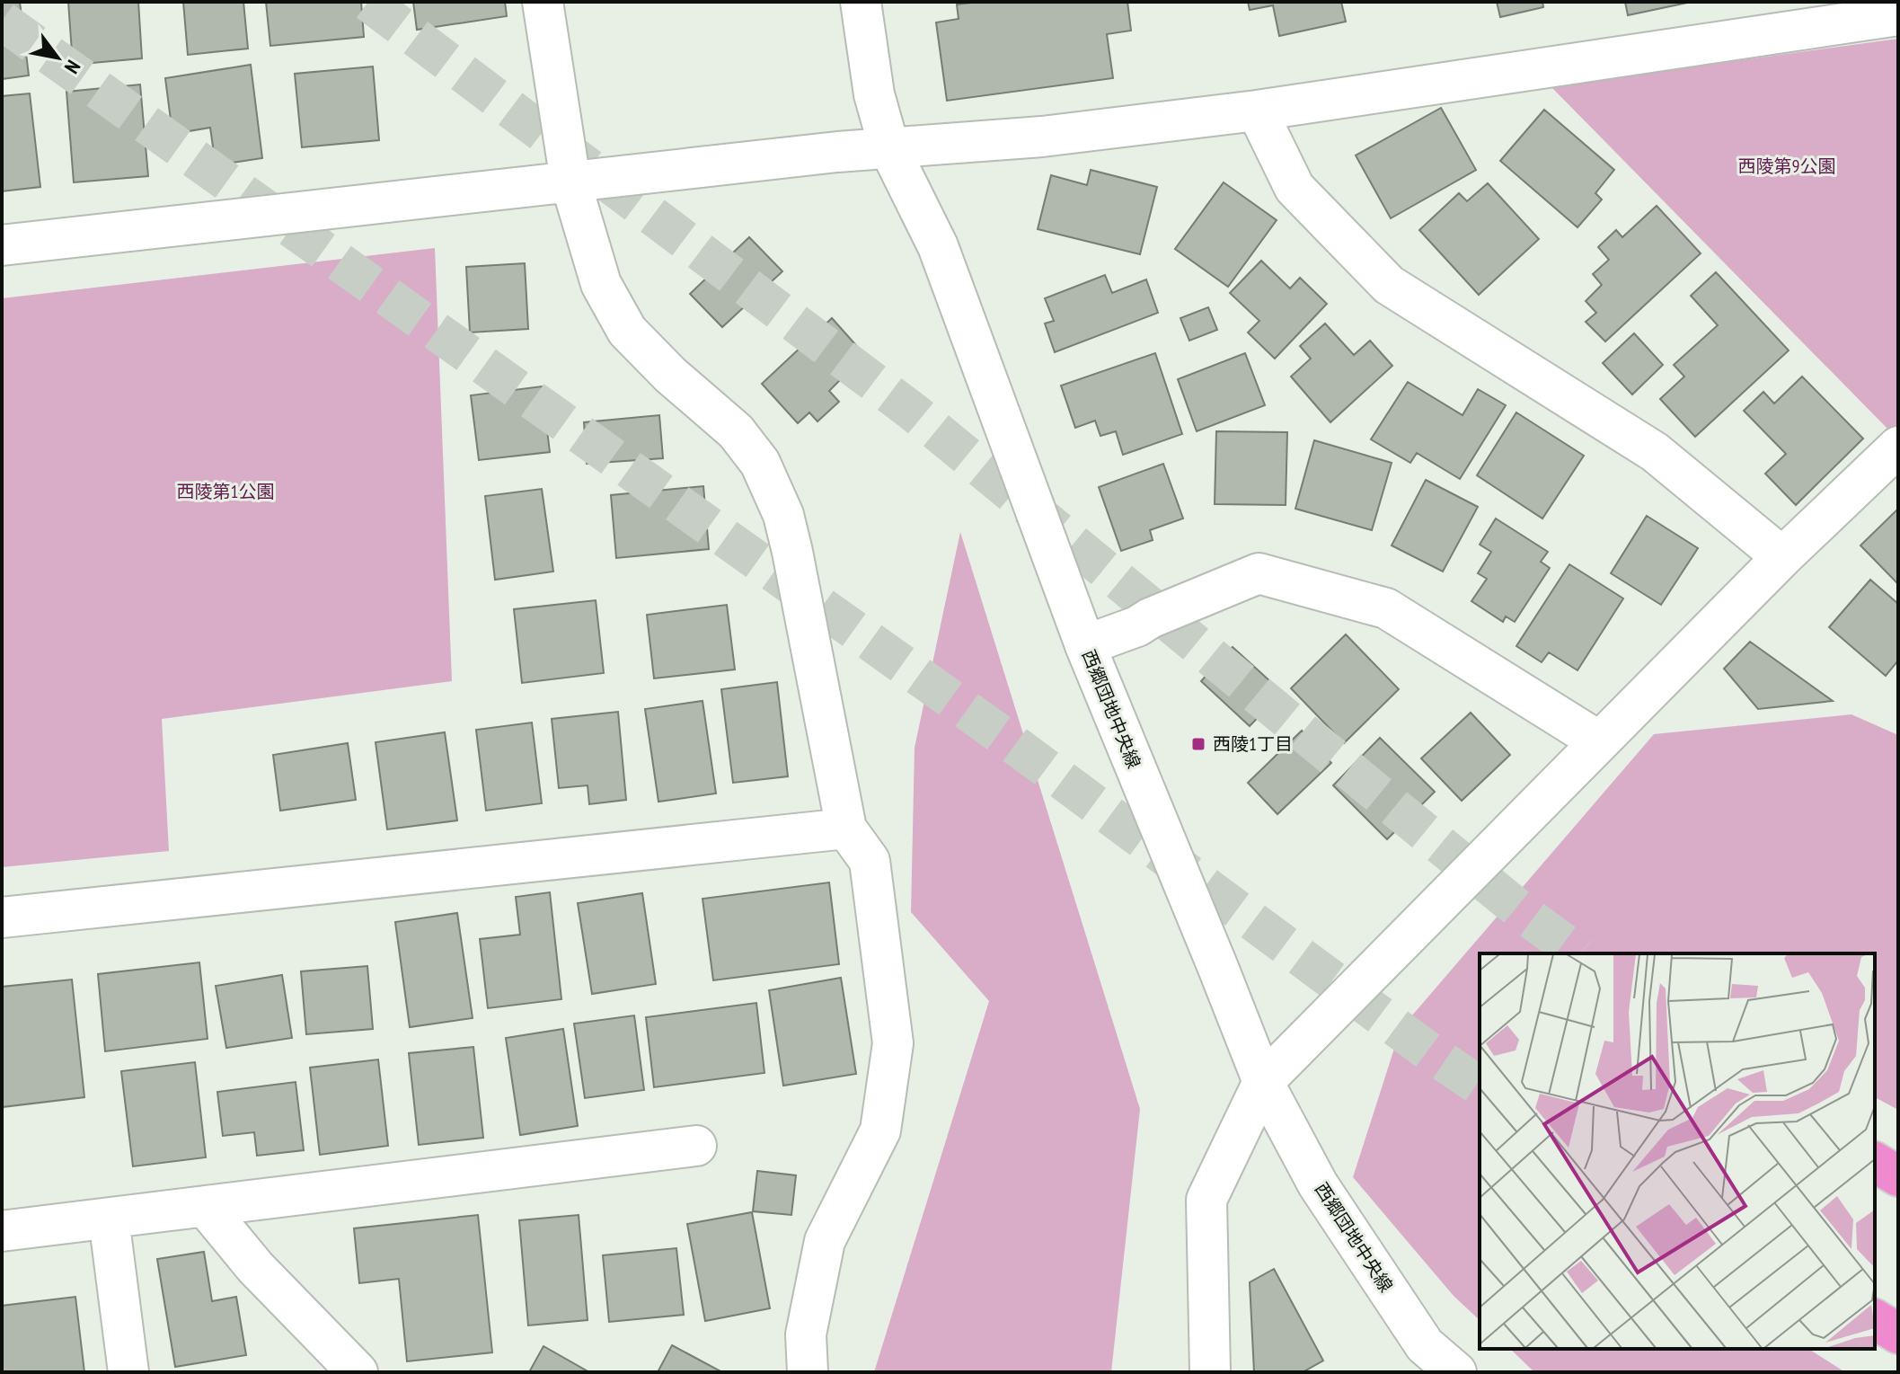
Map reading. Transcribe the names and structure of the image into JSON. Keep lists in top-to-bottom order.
{
  "streets": {
    "street": ["西郷団地中央線"]
  },
  "parks": ["西陵第9公園", "西陵第1公園"],
  "places": {
    "transit": ["西陵1丁目"]
  },
  "north": "bottom right"
}
